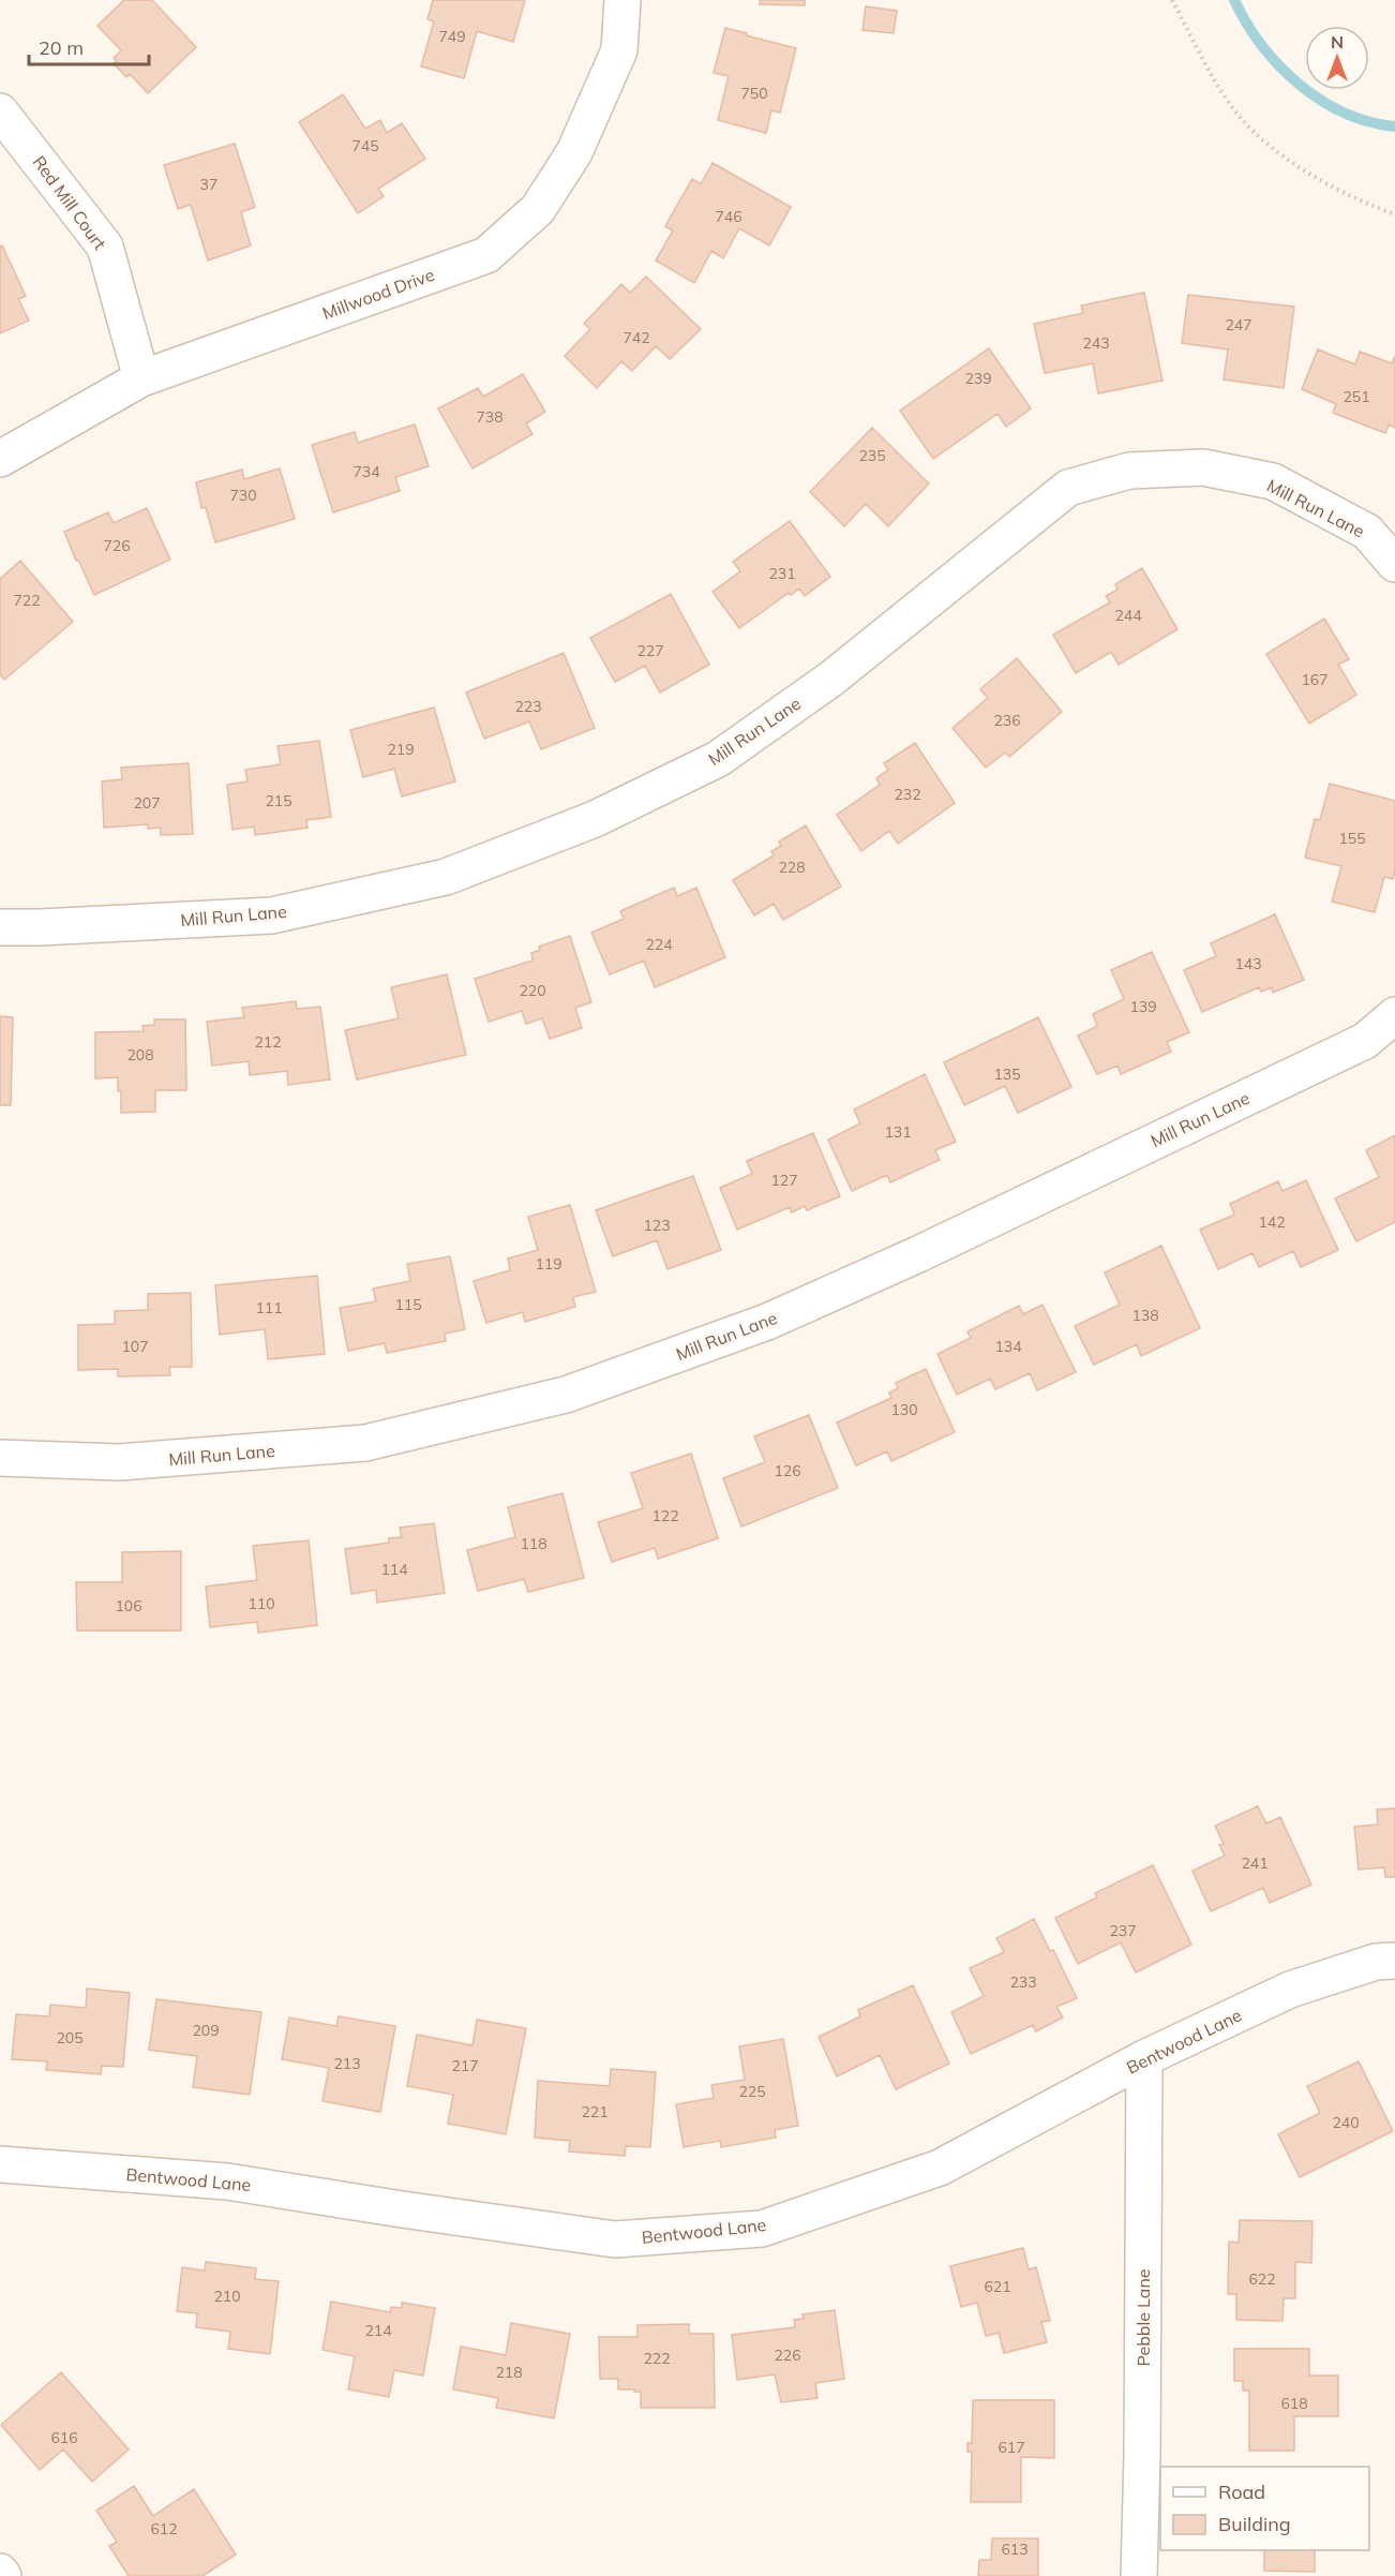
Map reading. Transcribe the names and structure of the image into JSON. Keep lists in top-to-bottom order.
{
  "streets": {
    "street": [
      "Red Mill Court",
      "Millwood Drive",
      "Mill Run Lane",
      "Bentwood Lane",
      "Pebble Lane"
    ]
  },
  "crossings": [
    ["Red Mill Court", "Millwood Drive"],
    ["Bentwood Lane", "Pebble Lane"]
  ],
  "house_numbers": [
    "749",
    "750",
    "745",
    "37",
    "746",
    "247",
    "742",
    "243",
    "239",
    "251",
    "738",
    "235",
    "734",
    "730",
    "726",
    "231",
    "722",
    "244",
    "227",
    "167",
    "223",
    "236",
    "219",
    "232",
    "215",
    "207",
    "155",
    "228",
    "224",
    "143",
    "220",
    "139",
    "212",
    "208",
    "135",
    "131",
    "127",
    "142",
    "123",
    "119",
    "115",
    "111",
    "138",
    "107",
    "134",
    "130",
    "126",
    "122",
    "118",
    "114",
    "110",
    "106",
    "241",
    "237",
    "233",
    "209",
    "205",
    "213",
    "217",
    "225",
    "221",
    "240",
    "622",
    "621",
    "210",
    "214",
    "226",
    "222",
    "218",
    "618",
    "616",
    "617",
    "612",
    "613"
  ],
  "legend": ["Road", "Building"],
  "scale_bar": "20 m",
  "north": "top"
}
